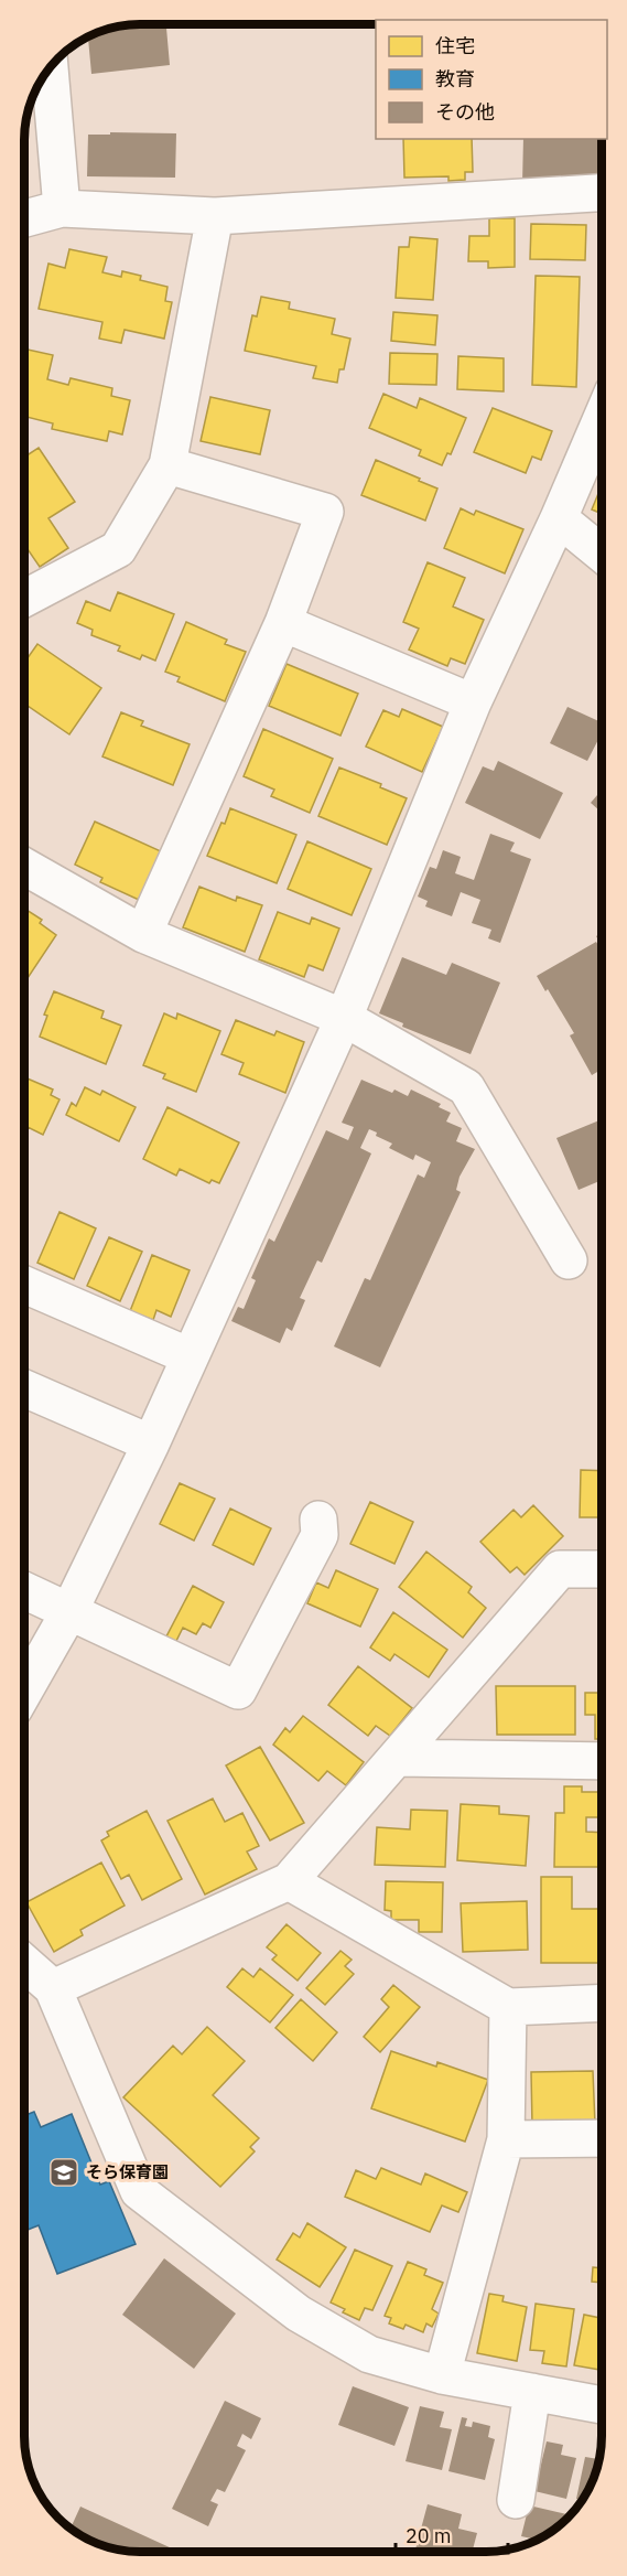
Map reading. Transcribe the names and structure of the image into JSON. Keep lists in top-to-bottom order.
{
  "places": {
    "school or university": ["そら保育園"]
  },
  "legend": ["住宅", "教育", "その他"],
  "scale_bar": "20 m"
}
